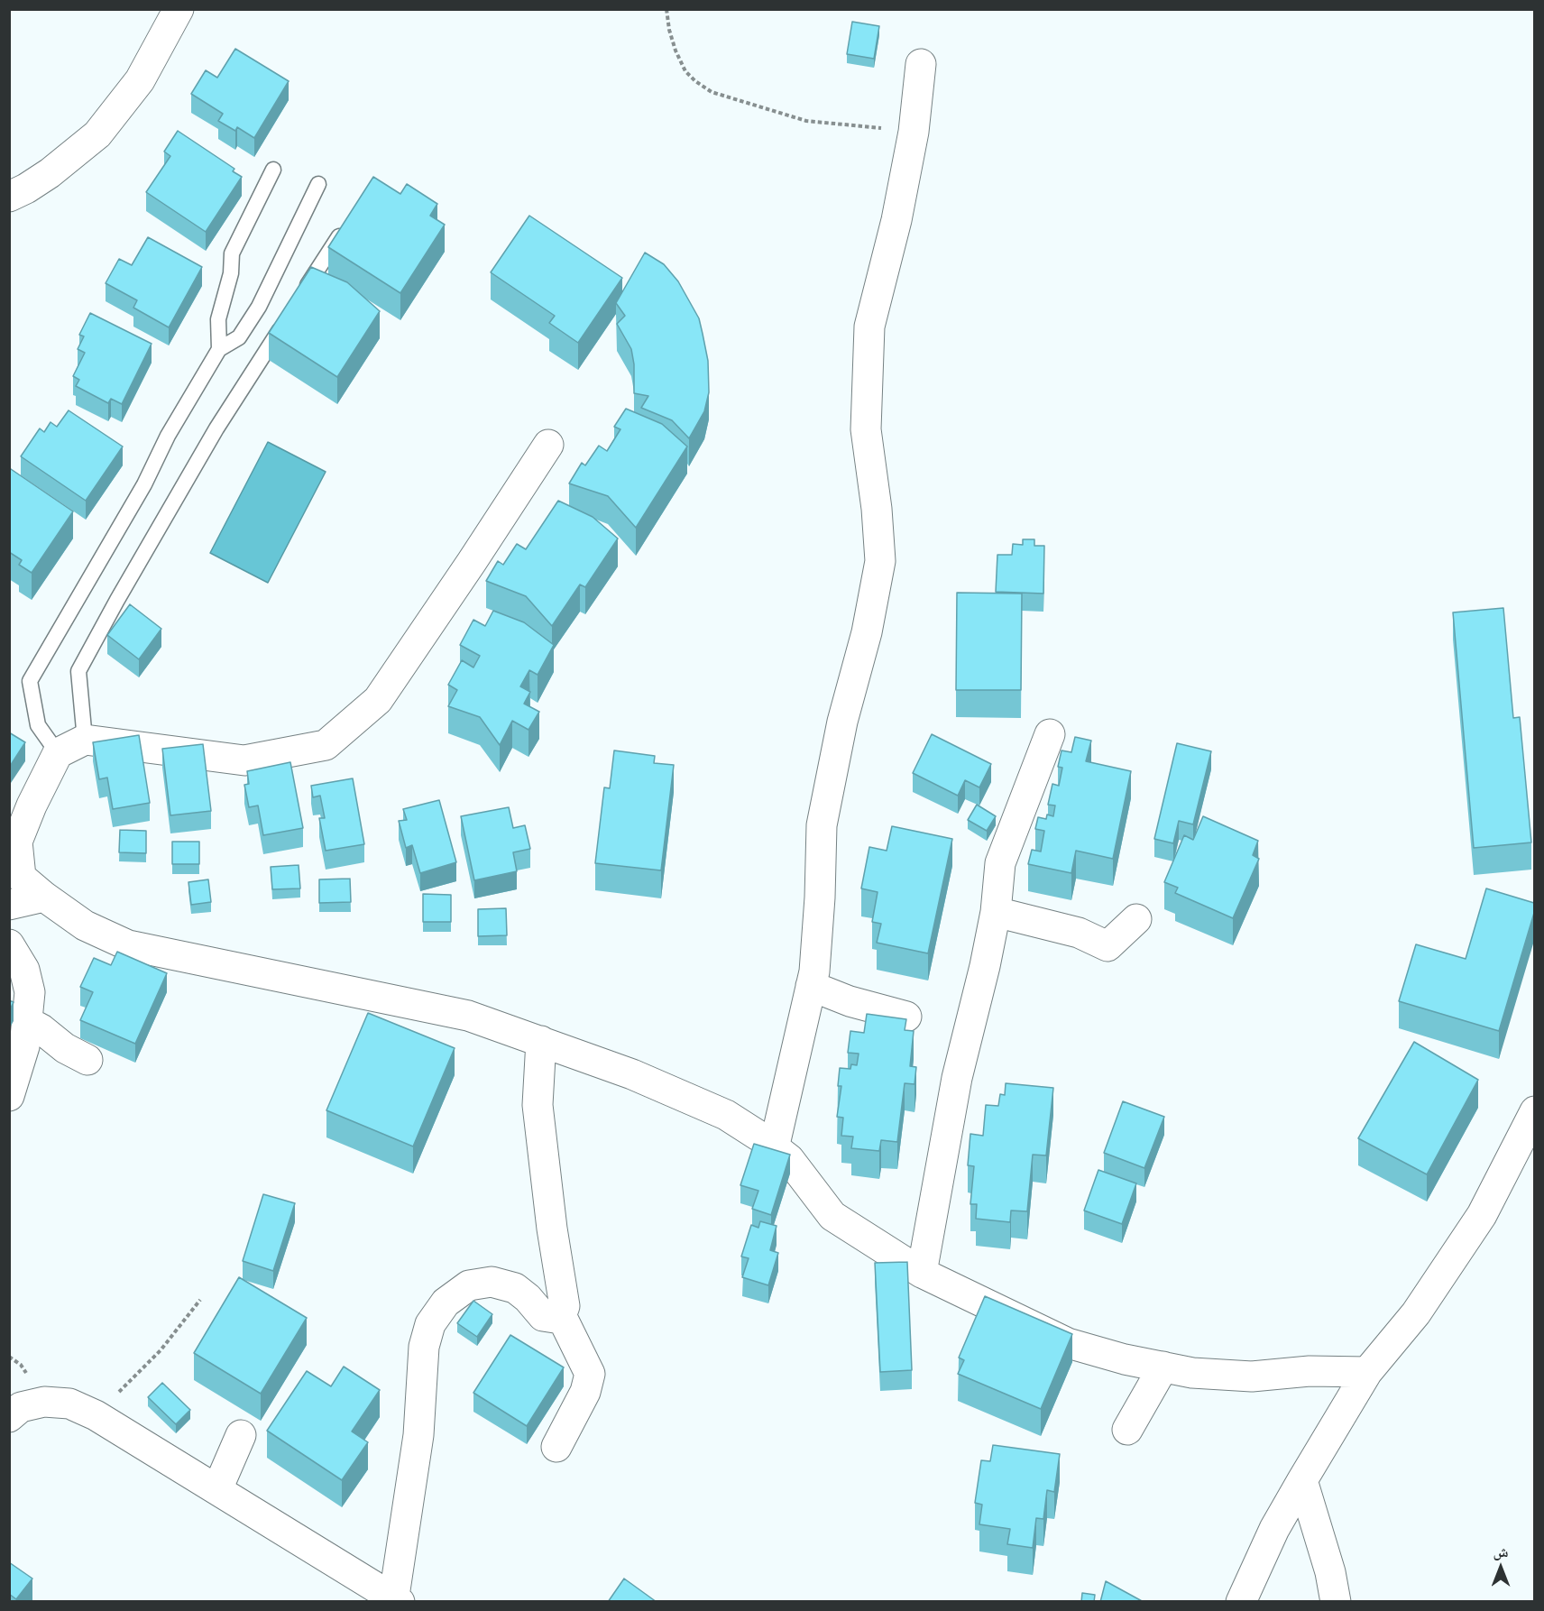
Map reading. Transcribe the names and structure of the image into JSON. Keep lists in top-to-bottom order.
{
  "north": "top"
}
